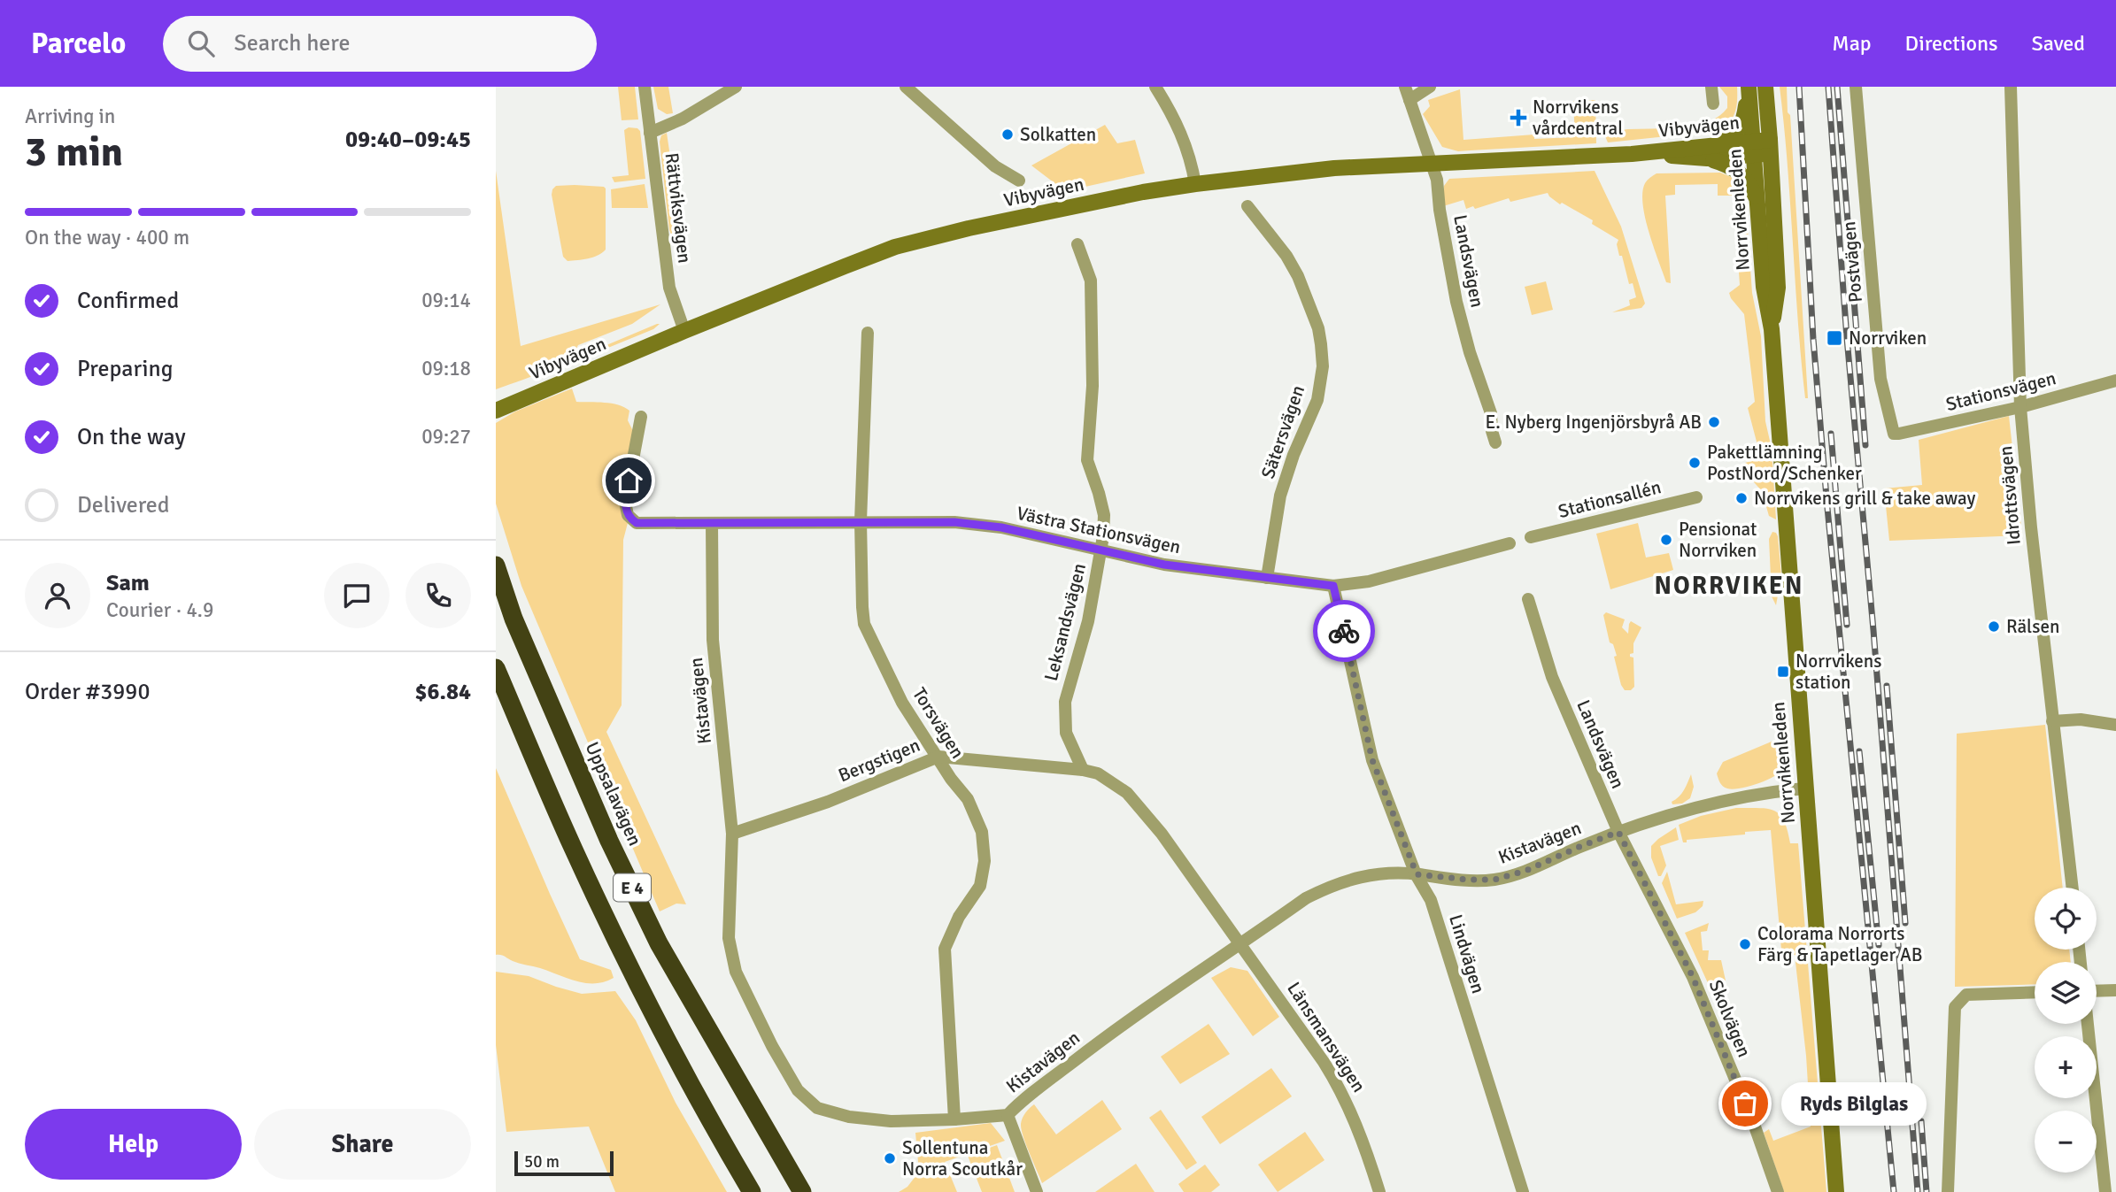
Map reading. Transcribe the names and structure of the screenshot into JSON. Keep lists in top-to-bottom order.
{
  "streets": {
    "highway": ["Uppsalavägen", "E 4"],
    "street": [
      "Vibyvägen",
      "Rättviksvägen",
      "Norrvikenleden",
      "Landsvägen",
      "Postvägen",
      "Stationsvägen",
      "Sätersvägen",
      "Idrottsvägen",
      "Stationsallén",
      "Västra Stationsvägen",
      "Leksandsvägen",
      "Kistavägen",
      "Torsvägen",
      "Bergstigen",
      "Lindvägen",
      "Skolvägen",
      "Länsmansvägen"
    ]
  },
  "crossings": [
    ["Vibyvägen", "Rättviksvägen"],
    ["Vibyvägen", "Norrvikenleden"],
    ["Vibyvägen", "Landsvägen"],
    ["Norrvikenleden", "Kistavägen"],
    ["Landsvägen", "Kistavägen"],
    ["Landsvägen", "Skolvägen"],
    ["Postvägen", "Stationsvägen"],
    ["Stationsvägen", "Idrottsvägen"],
    ["Sätersvägen", "Västra Stationsvägen"],
    ["Västra Stationsvägen", "Leksandsvägen"],
    ["Västra Stationsvägen", "Kistavägen"],
    ["Västra Stationsvägen", "Torsvägen"],
    ["Västra Stationsvägen", "Lindvägen"],
    ["Leksandsvägen", "Bergstigen"],
    ["Kistavägen", "Torsvägen"],
    ["Kistavägen", "Bergstigen"],
    ["Kistavägen", "Lindvägen"],
    ["Kistavägen", "Skolvägen"],
    ["Kistavägen", "Länsmansvägen"],
    ["Torsvägen", "Bergstigen"]
  ],
  "districts": ["NORRVIKEN"],
  "places": {
    "health": ["Norrvikens vårdcentral"],
    "other": [
      "Solkatten",
      "E. Nyberg Ingenjörsbyrå AB",
      "Pakettlämning PostNord/Schenker",
      "Norrvikens grill & take away",
      "Pensionat Norrviken",
      "Rälsen",
      "Colorama Norrorts Färg & Tapetlager AB",
      "Ryds Bilglas",
      "Sollentuna Norra Scoutkår"
    ],
    "transit": ["Norrviken", "Norrvikens station"]
  },
  "scale_bar": "50 m",
  "page": {
    "header": "Parcelo",
    "search": "Search here",
    "nav": ["Map", "Directions", "Saved"],
    "heading": ["3 min", "Arriving in", "09:40–09:45"],
    "panel": [
      "Sam",
      "Courier · 4.9",
      "Order #3990",
      "$6.84"
    ],
    "bar": "On the way · 400 m",
    "list": [
      ["Confirmed", "09:14"],
      ["Preparing", "09:18"],
      ["On the way", "09:27"],
      "Delivered"
    ],
    "map_buttons": ["+", "−"],
    "bubble": "Ryds Bilglas",
    "buttons": ["Help", "Share"],
    "scale": "50 m"
  }
}
